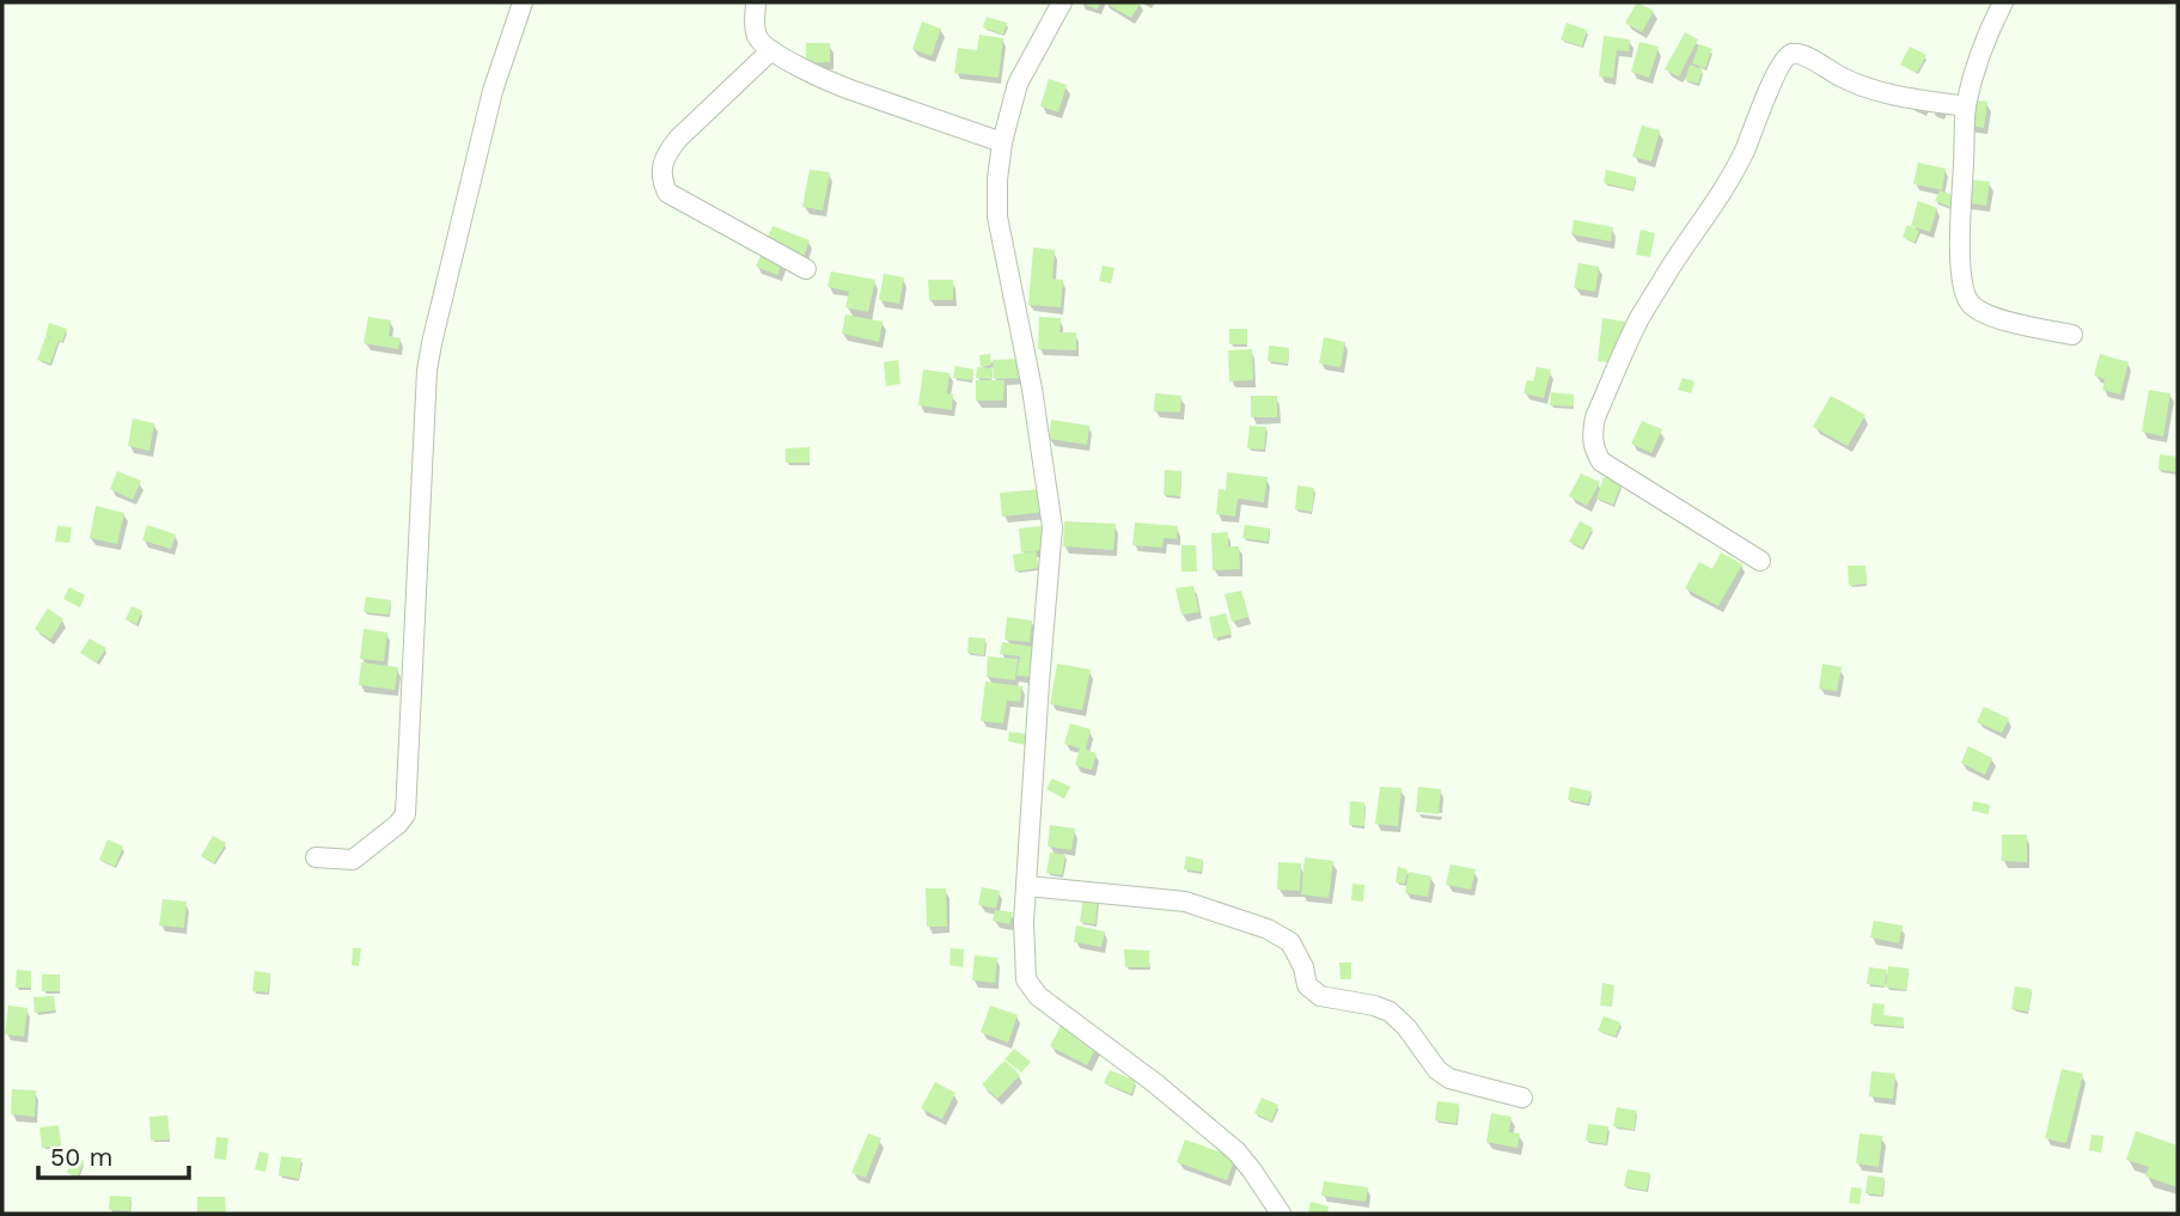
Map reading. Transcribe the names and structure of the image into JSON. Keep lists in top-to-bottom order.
{
  "scale_bar": "50 m"
}
